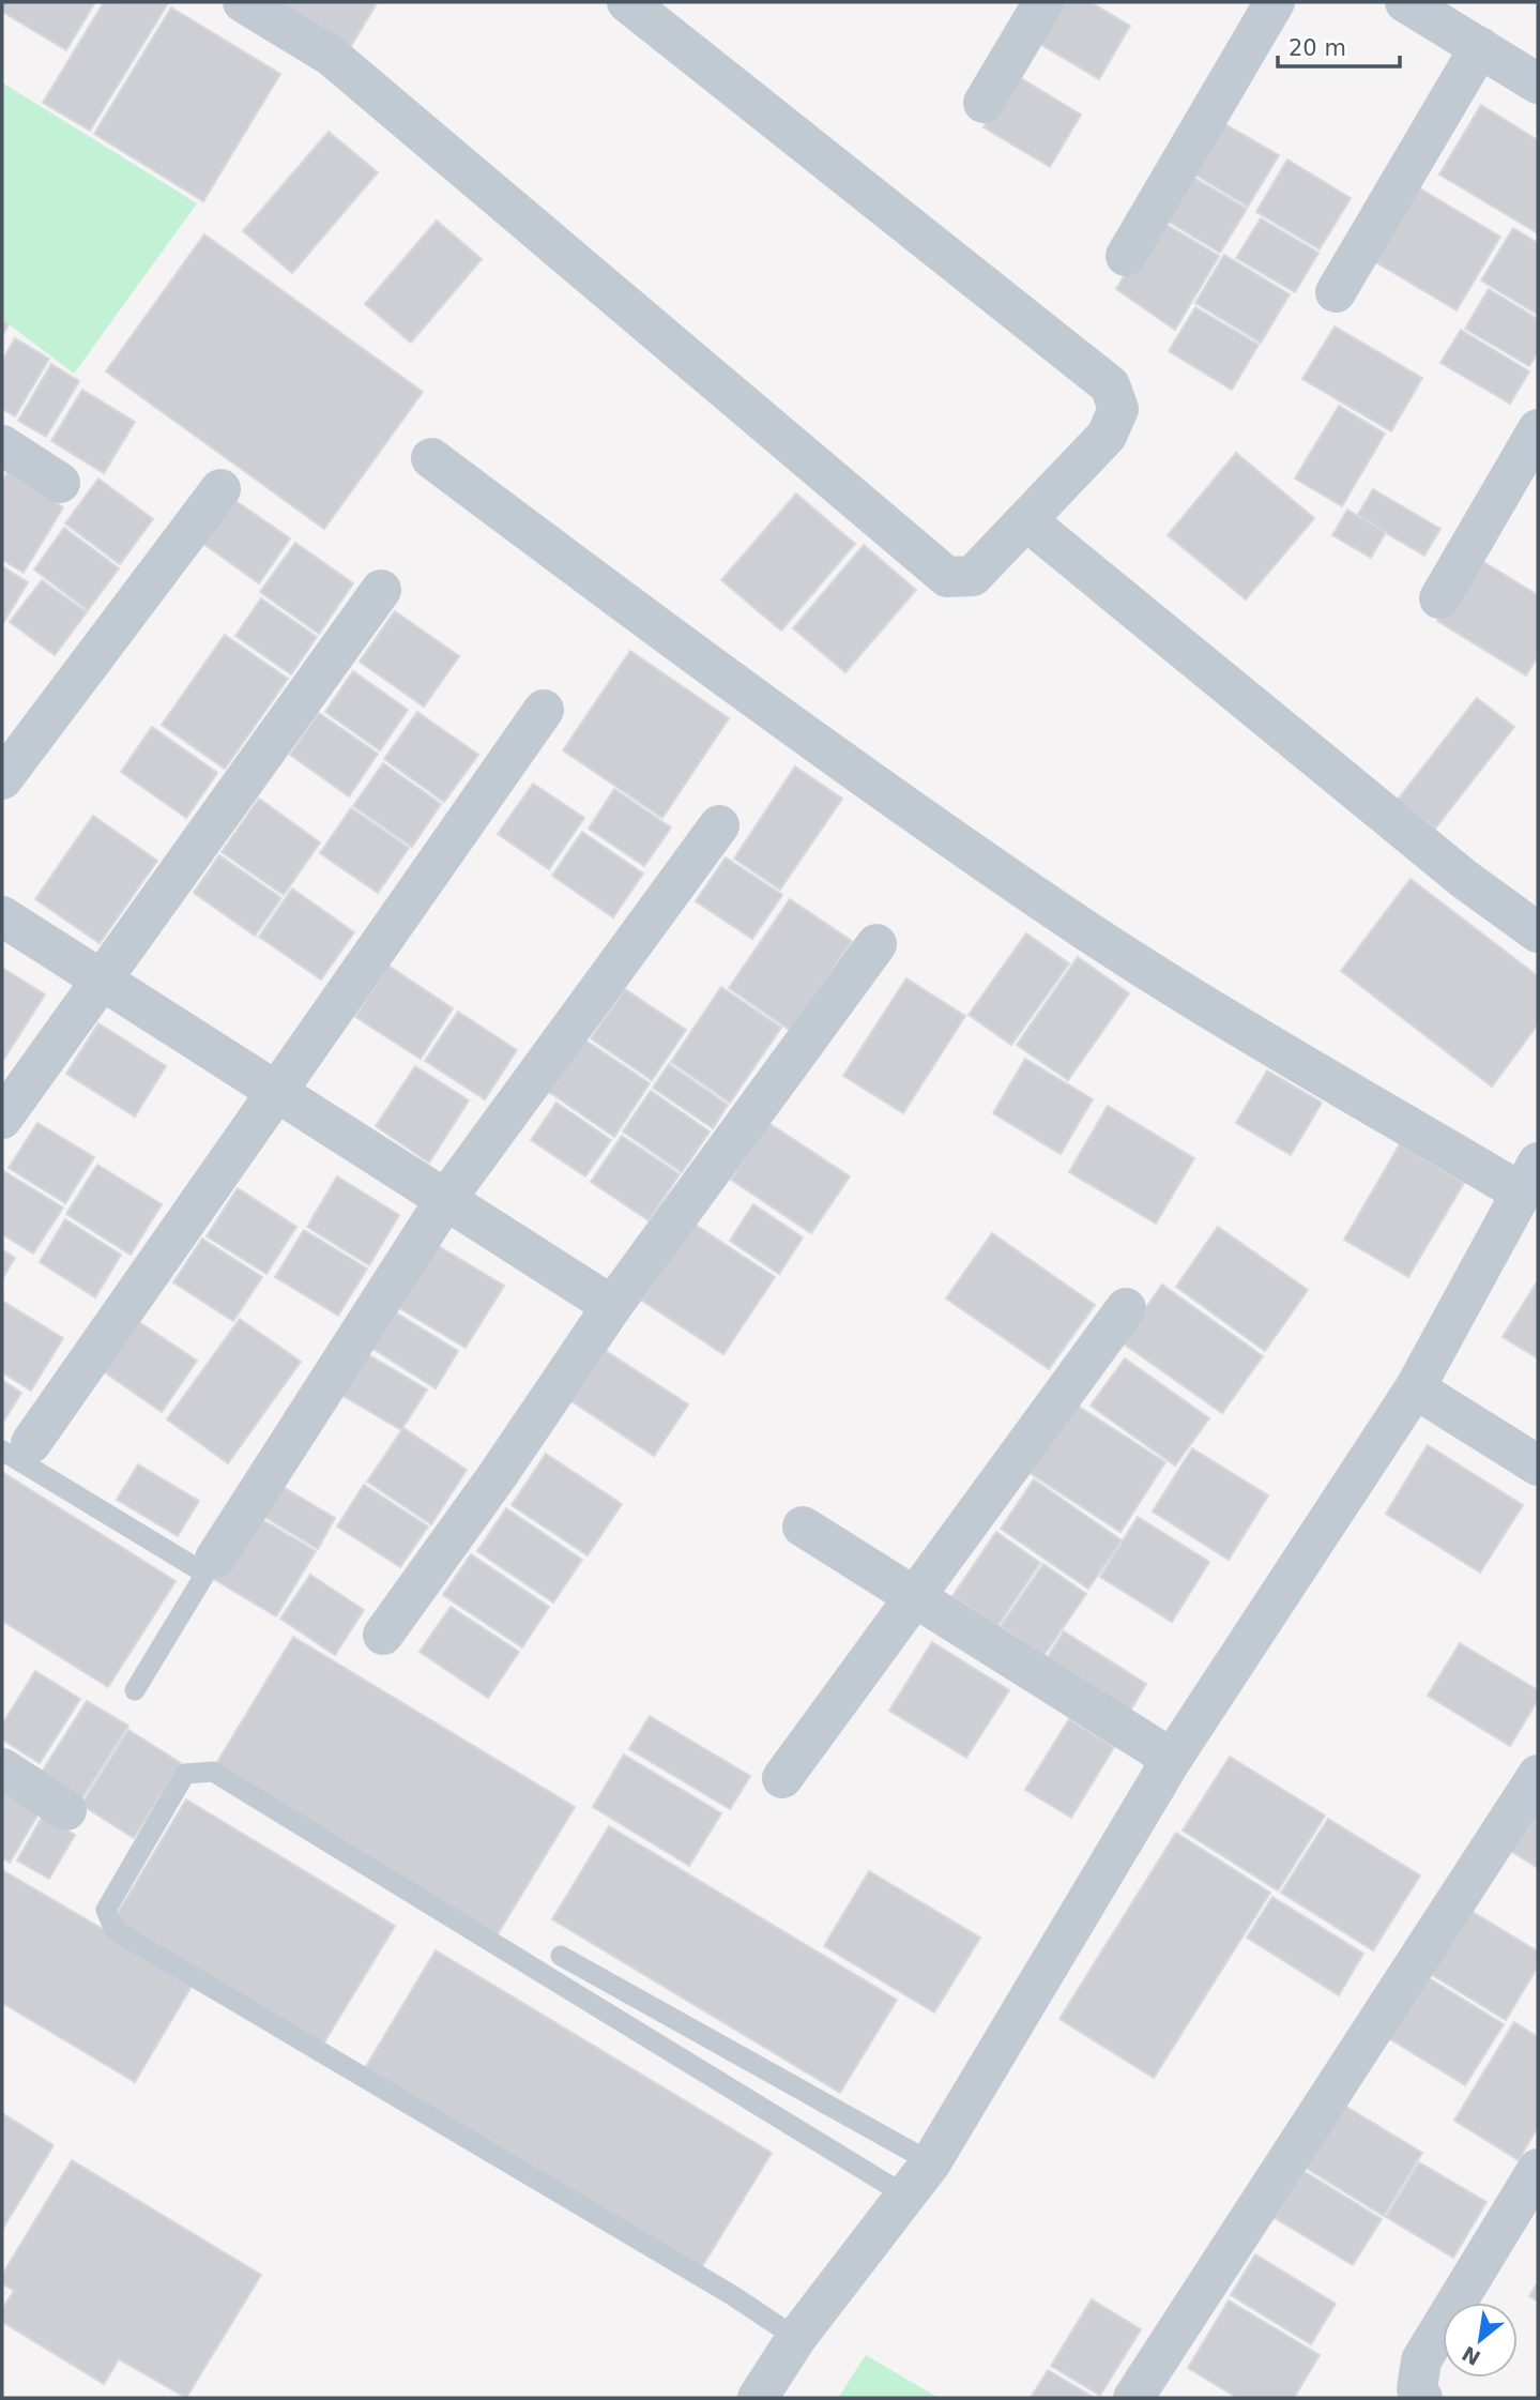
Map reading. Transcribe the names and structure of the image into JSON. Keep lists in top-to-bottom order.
{
  "scale_bar": "20 m",
  "north": "bottom left"
}
